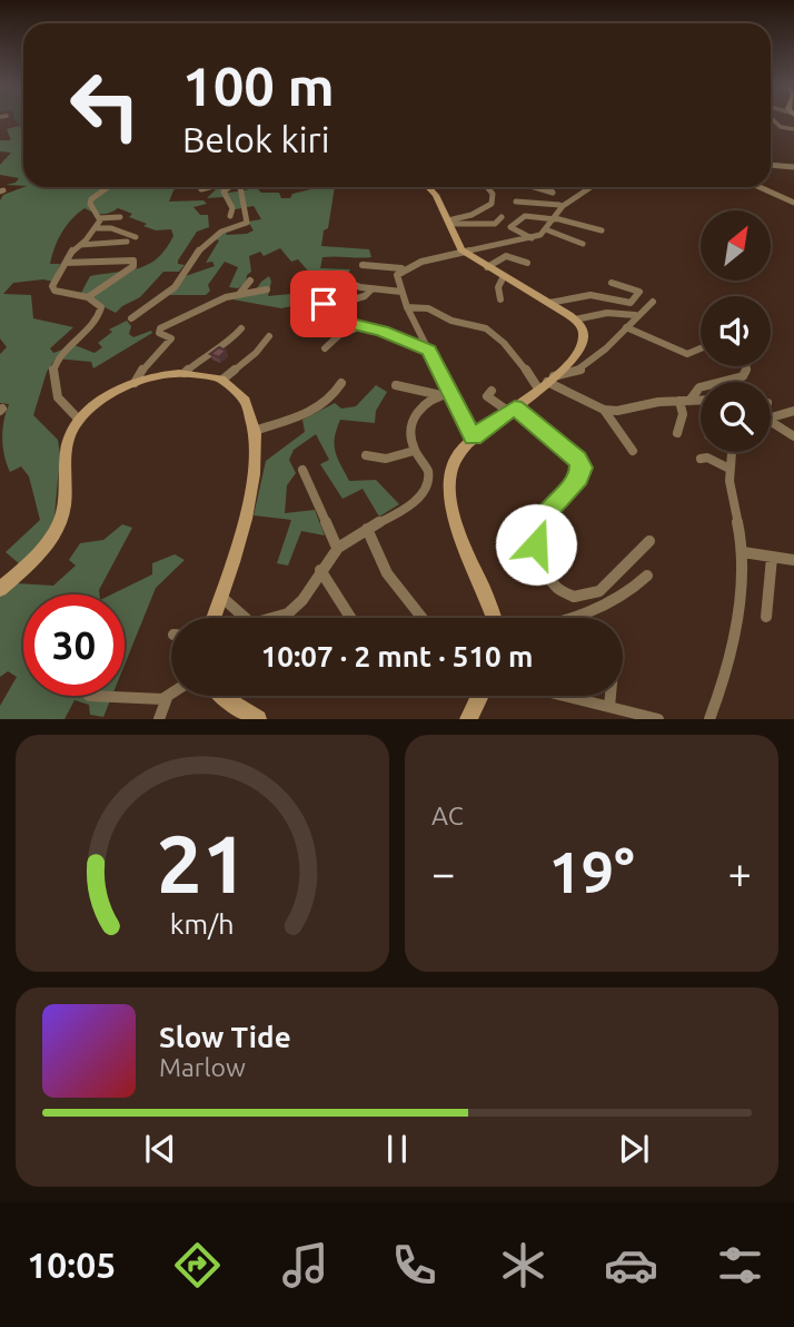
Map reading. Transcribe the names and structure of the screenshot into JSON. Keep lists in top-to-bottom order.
{
  "north": "top right",
  "page": {
    "turn": ["100 m", "Belok kiri"],
    "limit": "30",
    "trip": "10:07 · 2 mnt · 510 m",
    "tile": "AC",
    "heat": ["−", "19°", "+"],
    "song": ["Slow Tide", "Marlow"],
    "tabs": "10:05",
    "gauge": ["21", "km/h"]
  }
}
